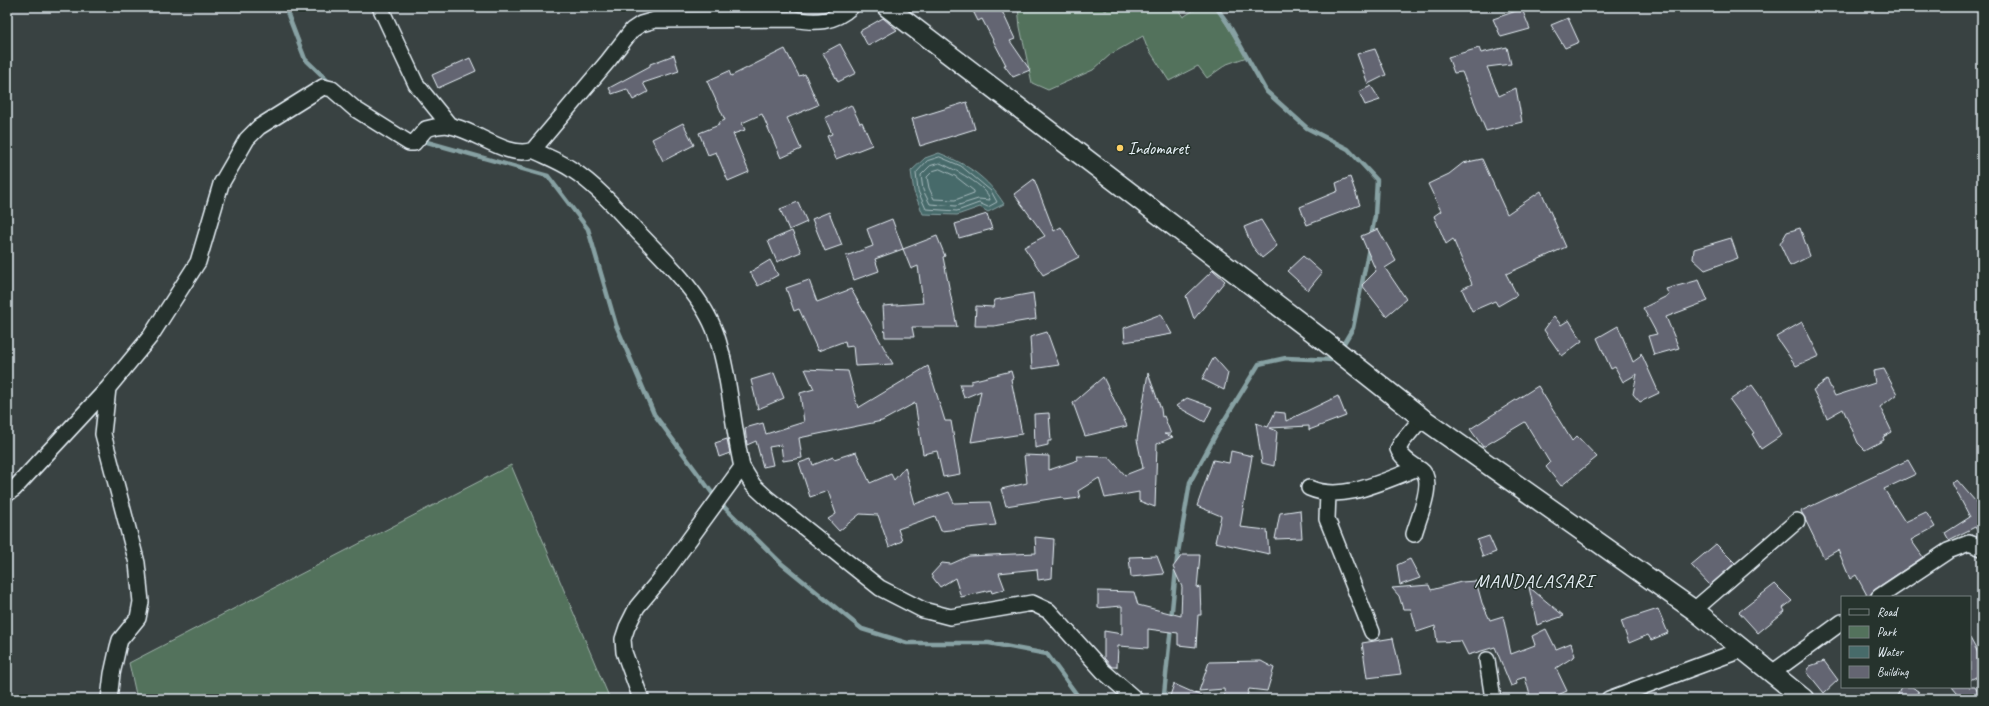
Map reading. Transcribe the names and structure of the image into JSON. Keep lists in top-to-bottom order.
{
  "districts": ["MANDALASARI"],
  "places": ["Indomaret"],
  "legend": [
    "Road",
    "Park",
    "Water",
    "Building"
  ]
}
